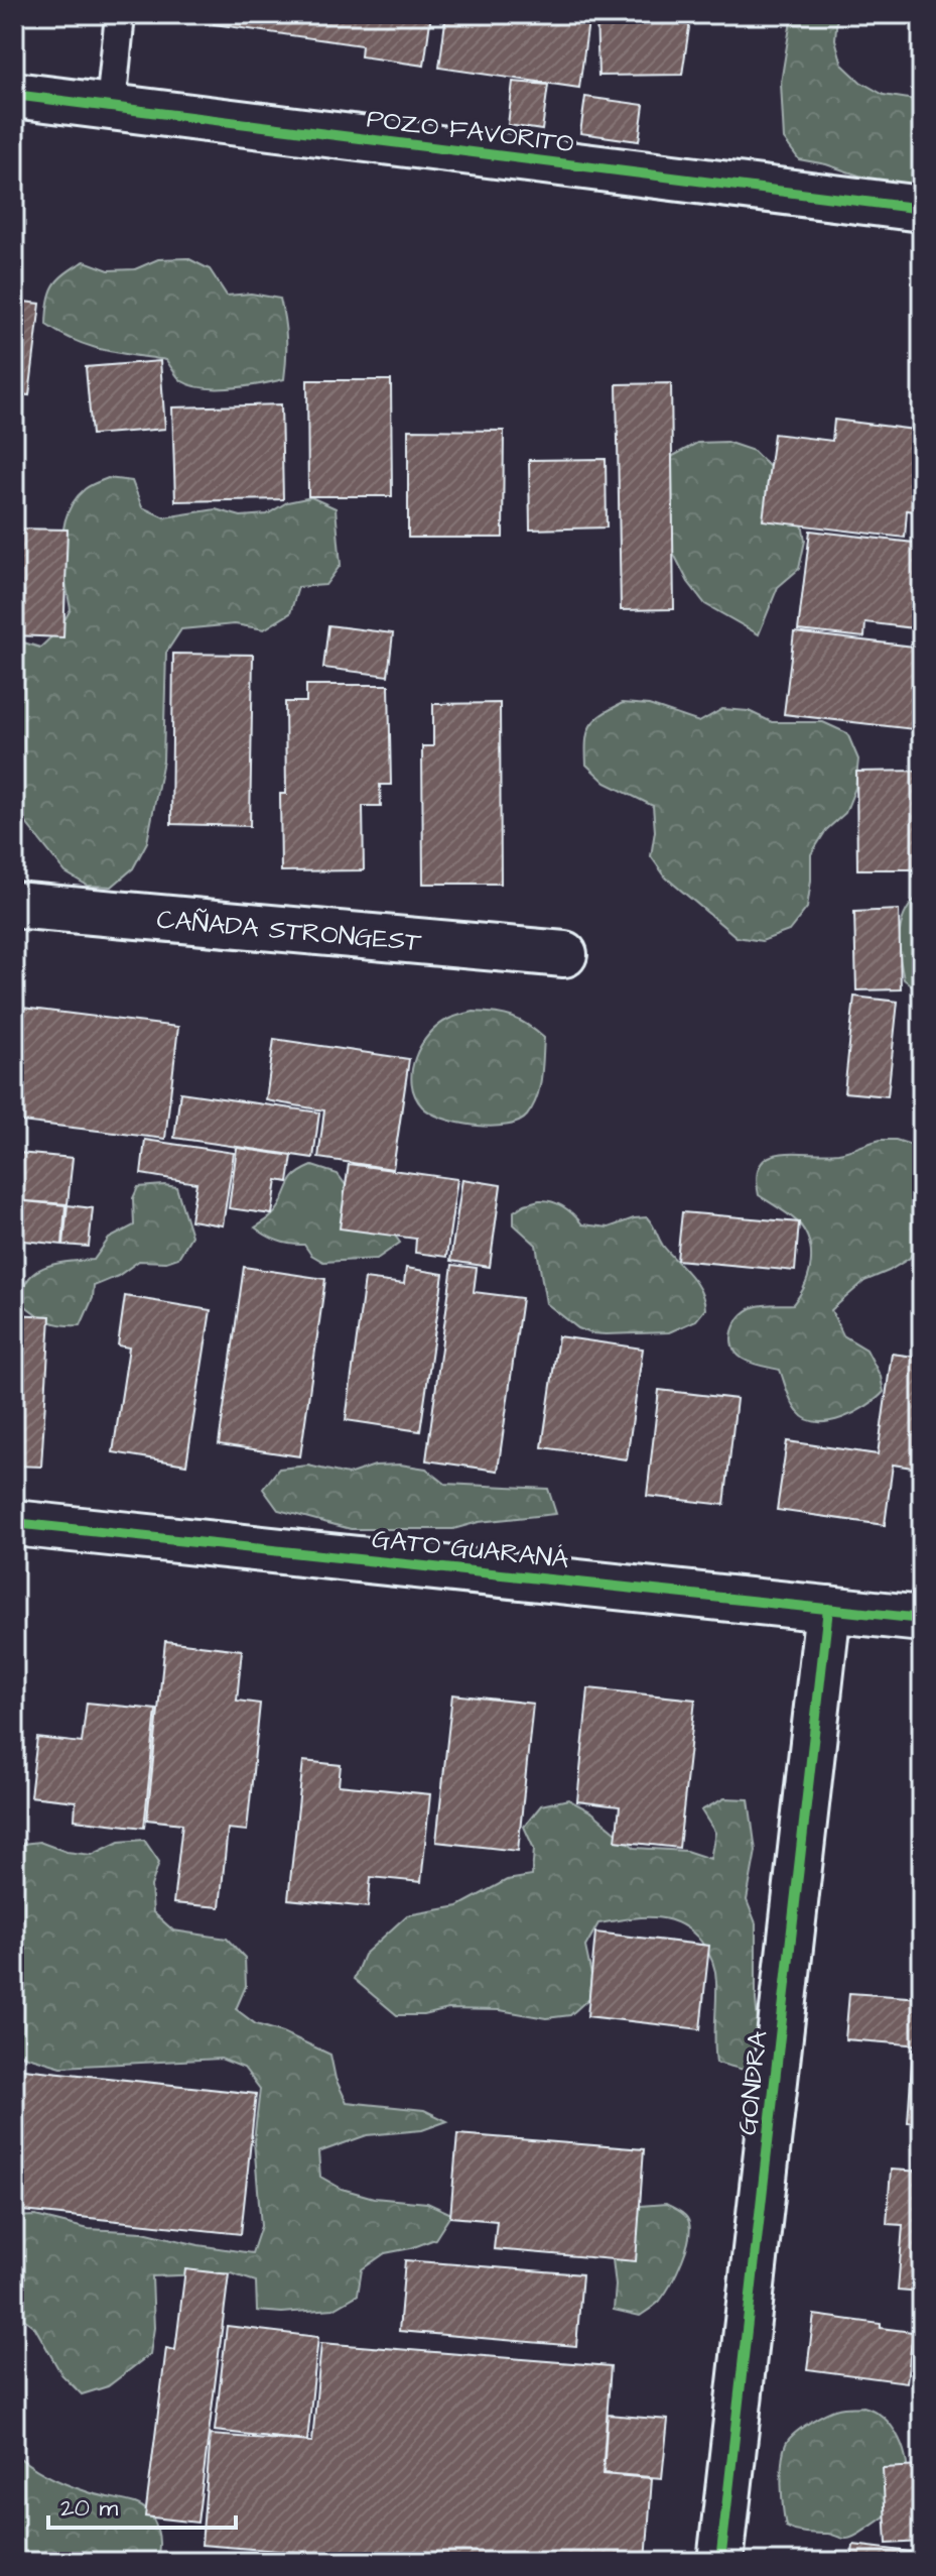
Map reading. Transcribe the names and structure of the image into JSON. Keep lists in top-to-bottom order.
{
  "streets": {
    "street": [
      "POZO FAVORITO",
      "CAÑADA STRONGEST",
      "GATO GUARANÁ",
      "GONDRA"
    ]
  },
  "crossings": [
    ["GATO GUARANÁ", "GONDRA"]
  ],
  "scale_bar": "20 m"
}
